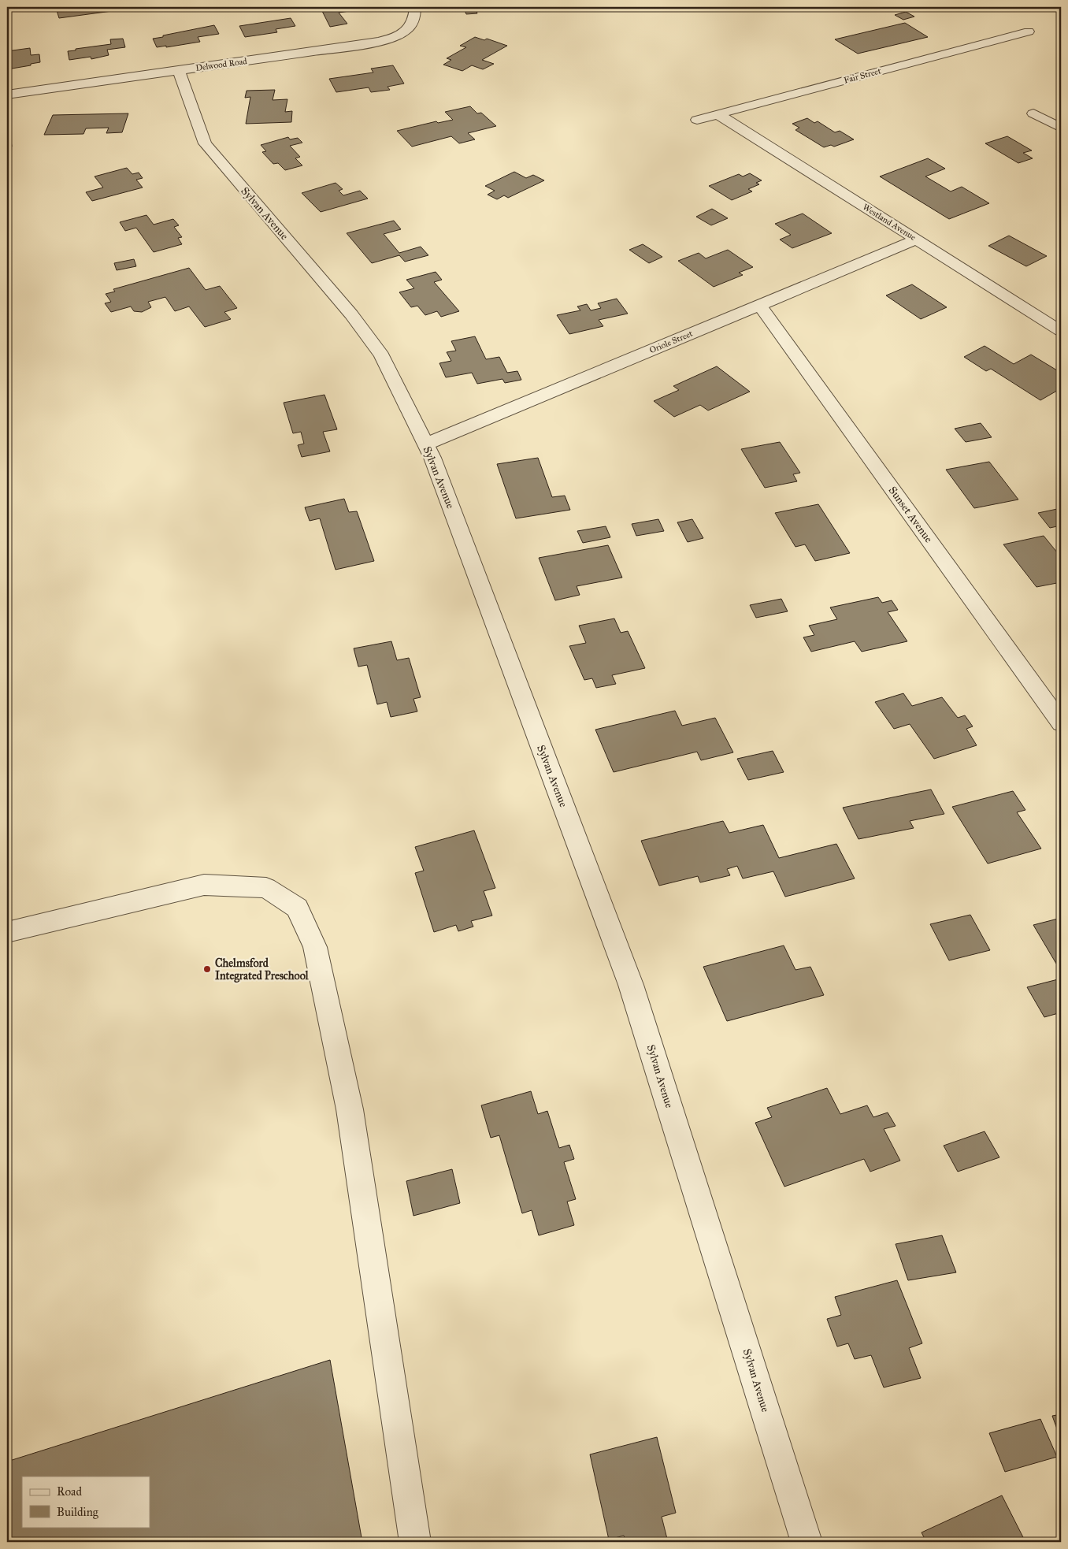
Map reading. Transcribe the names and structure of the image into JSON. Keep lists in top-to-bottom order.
{
  "streets": {
    "street": [
      "Delwood Road",
      "Fair Street",
      "Sylvan Avenue",
      "Westland Avenue",
      "Oriole Street",
      "Sunset Avenue"
    ]
  },
  "crossings": [
    ["Delwood Road", "Sylvan Avenue"],
    ["Fair Street", "Westland Avenue"],
    ["Sylvan Avenue", "Oriole Street"],
    ["Westland Avenue", "Oriole Street"],
    ["Oriole Street", "Sunset Avenue"]
  ],
  "places": ["Chelmsford Integrated Preschool"],
  "legend": ["Road", "Building"]
}
